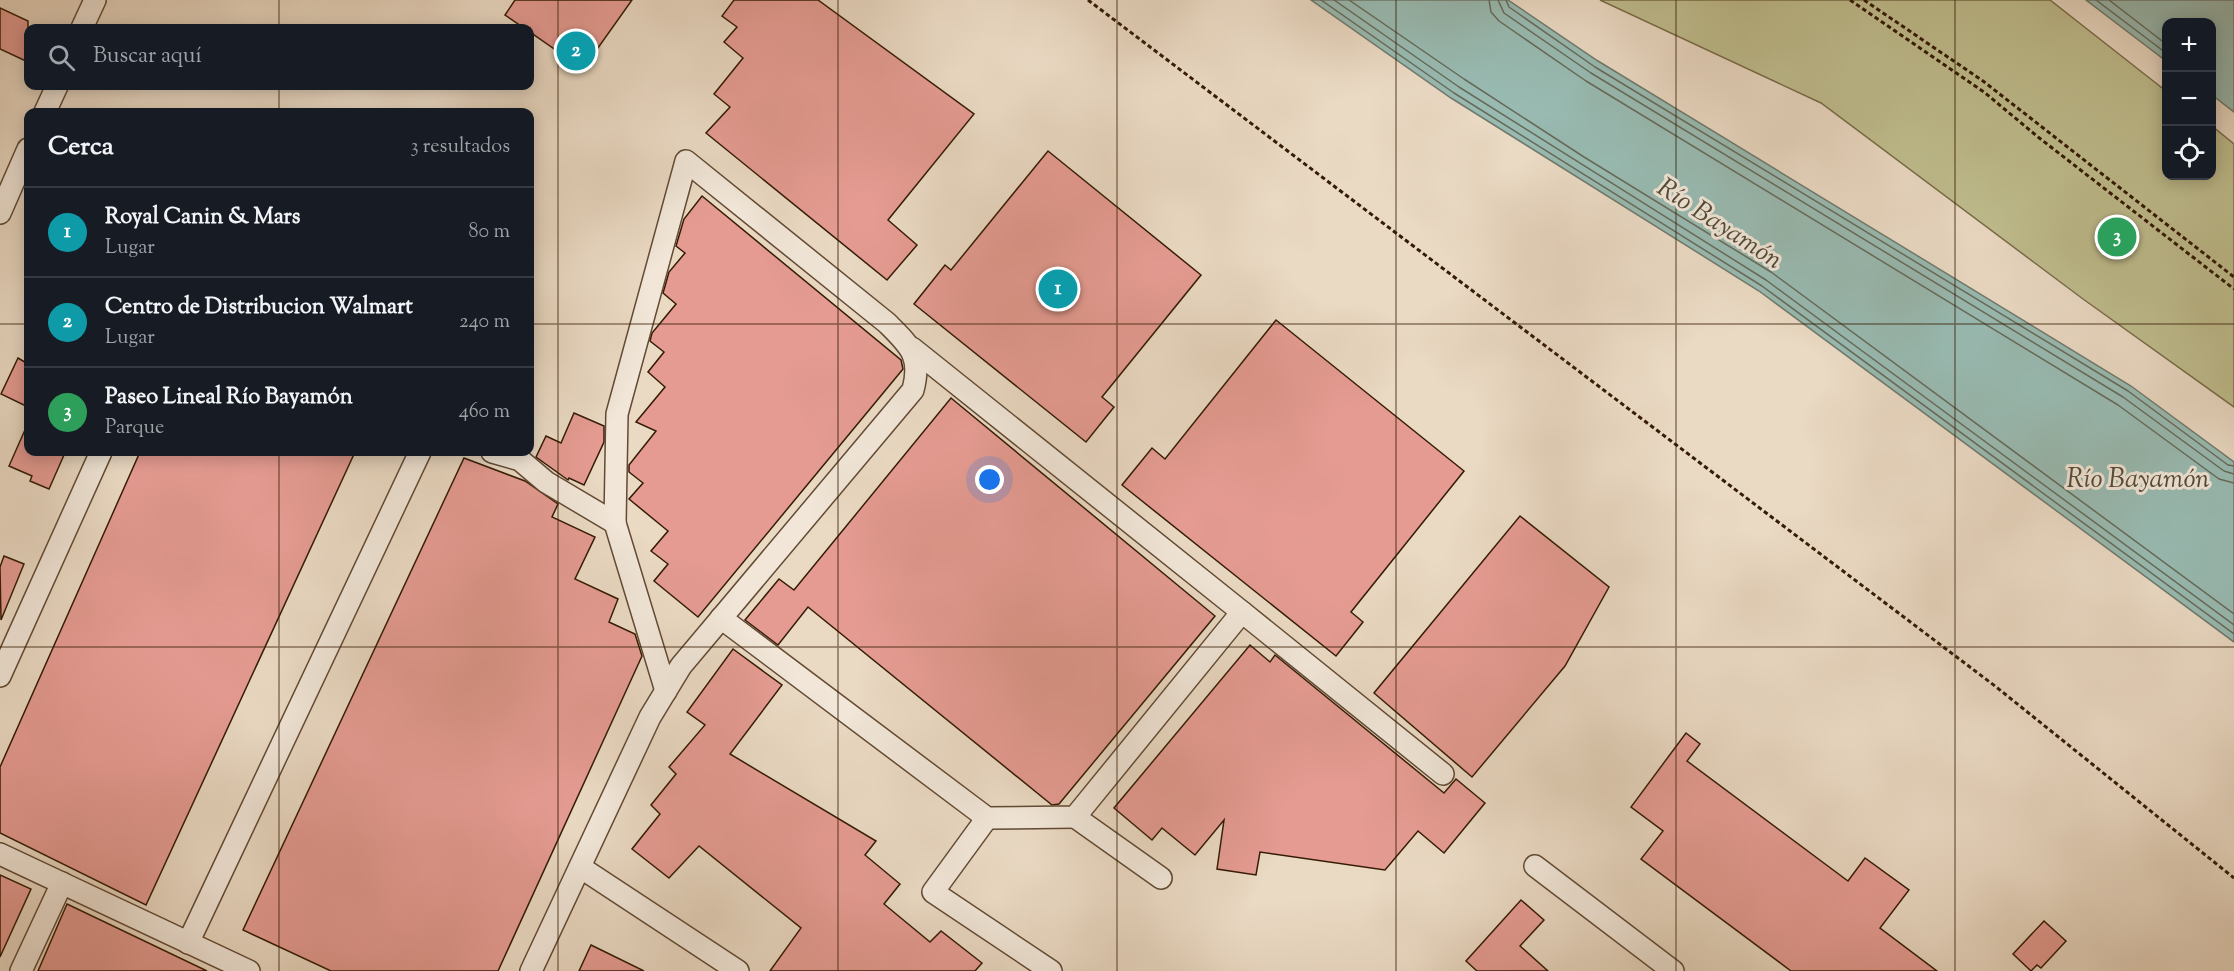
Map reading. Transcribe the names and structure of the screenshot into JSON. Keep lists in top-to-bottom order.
{
  "water": ["Río Bayamón"],
  "page": {
    "map_buttons": ["+", "−"],
    "search": "Buscar aquí",
    "pins": ["2", "3", "1"],
    "heading": ["Cerca", "3 resultados"],
    "list": [
      {
        "mark": "1",
        "name": "Royal Canin & Mars",
        "note": "Lugar",
        "value": "80 m"
      },
      {
        "mark": "2",
        "name": "Centro de Distribucion Walmart",
        "note": "Lugar",
        "value": "240 m"
      },
      {
        "mark": "3",
        "name": "Paseo Lineal Río Bayamón",
        "note": "Parque",
        "value": "460 m"
      }
    ]
  }
}
